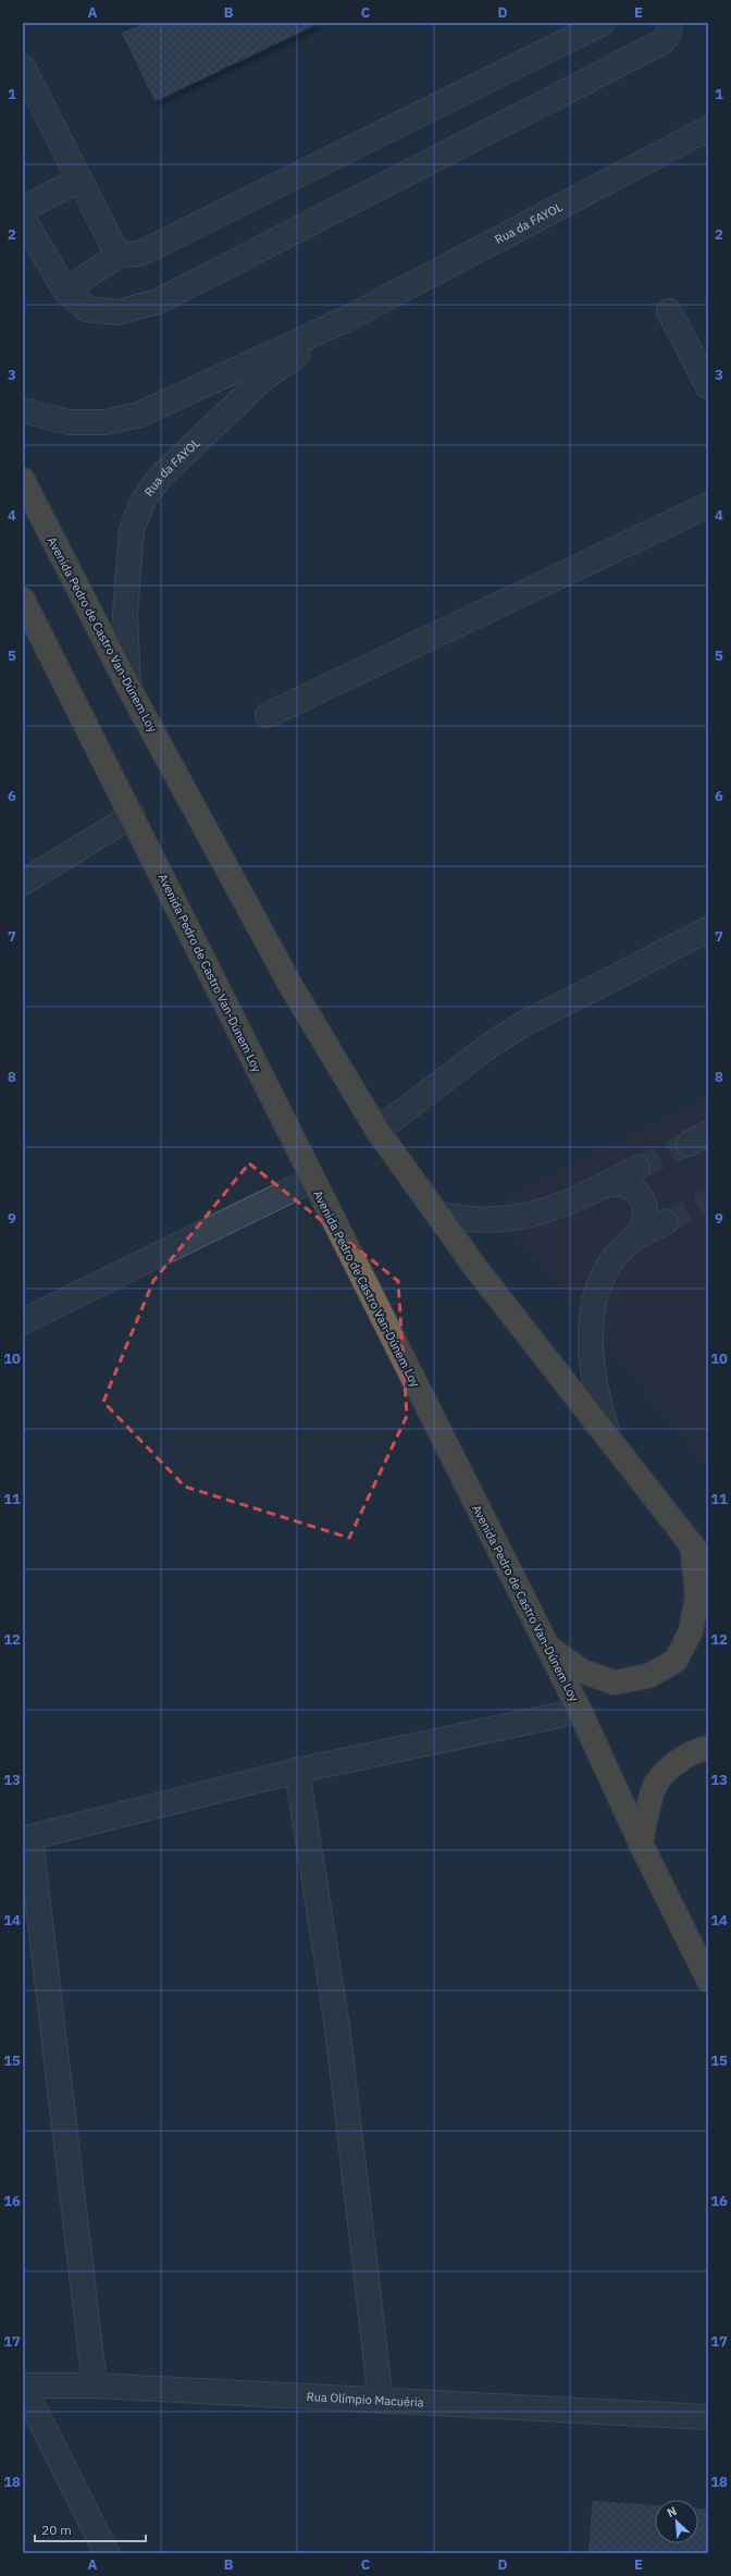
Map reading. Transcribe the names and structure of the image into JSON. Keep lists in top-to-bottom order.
{
  "streets": {
    "highway": ["Avenida Pedro de Castro Van-Dúnem Loy"],
    "street": ["Rua da FAYOL", "Rua Olímpio Macuéria"]
  },
  "crossings": [
    ["Rua da FAYOL", "Avenida Pedro de Castro Van-Dúnem Loy"]
  ],
  "scale_bar": "20 m",
  "north": "top left",
  "grid": {
    "columns": [
      "A",
      "B",
      "C",
      "D",
      "E"
    ],
    "rows": [
      "1",
      "2",
      "3",
      "4",
      "5",
      "6",
      "7",
      "8",
      "9",
      "10",
      "11",
      "12",
      "13",
      "14",
      "15",
      "16",
      "17",
      "18"
    ]
  }
}
